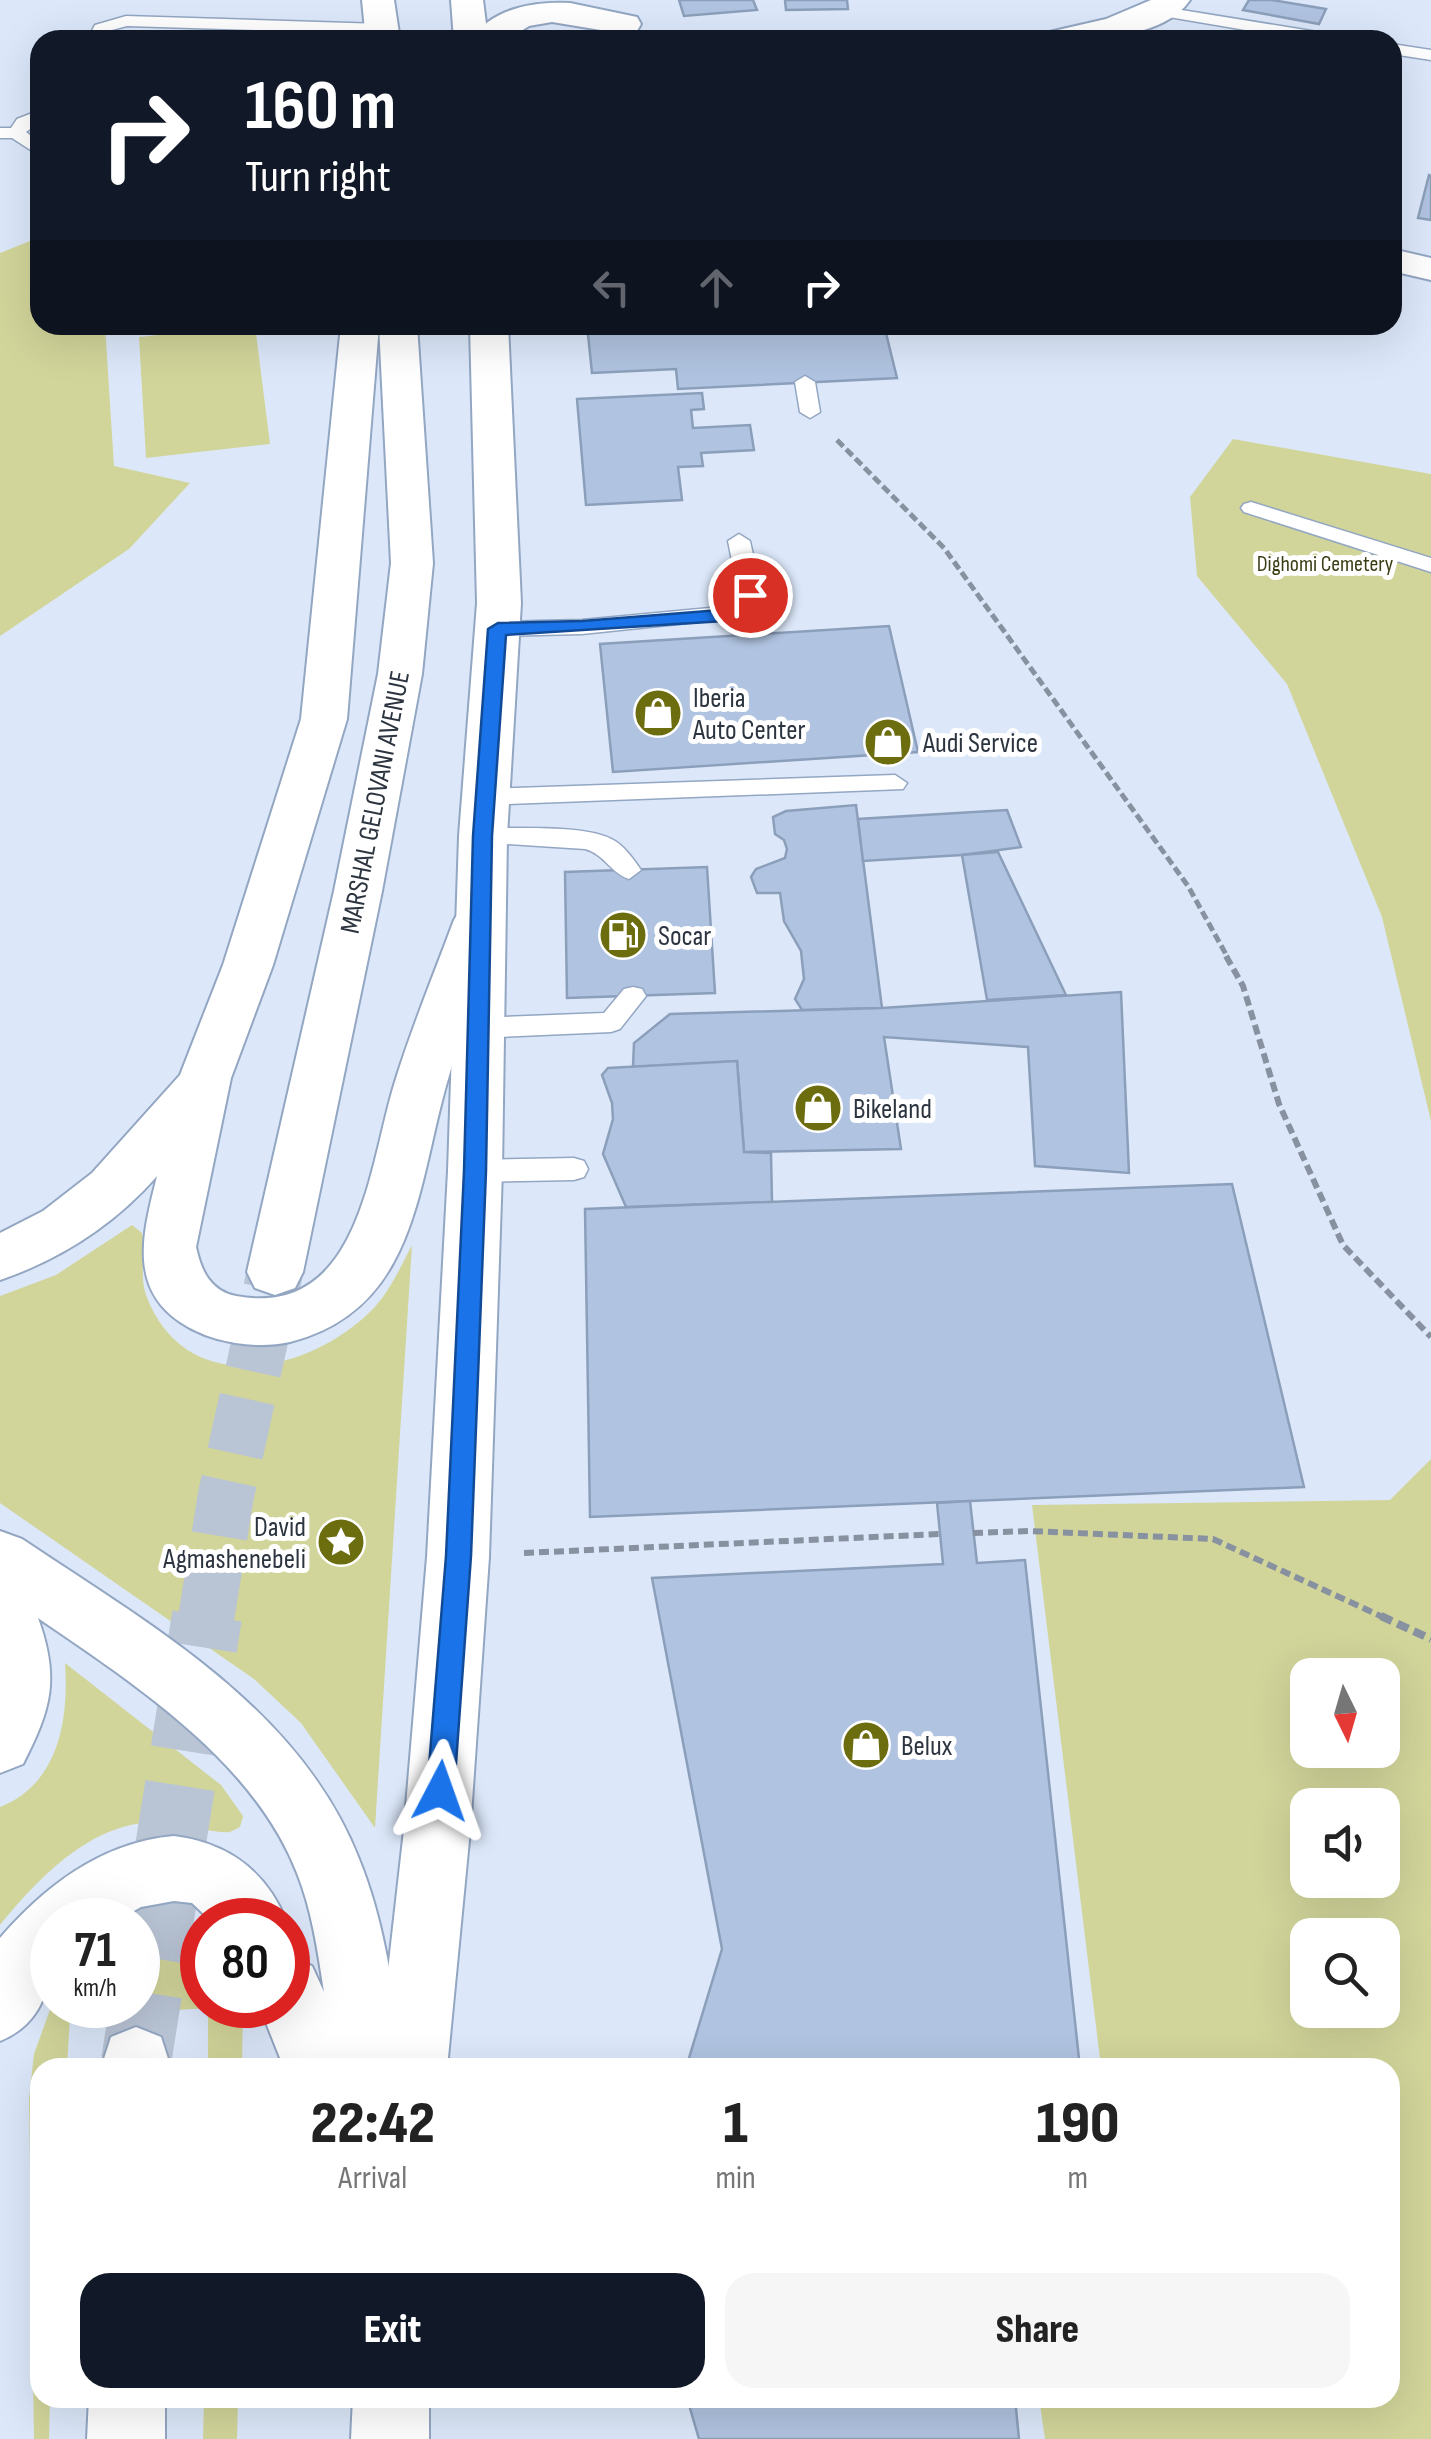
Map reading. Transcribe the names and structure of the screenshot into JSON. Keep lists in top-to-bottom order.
{
  "streets": {
    "main road": ["MARSHAL GELOVANI AVENUE"]
  },
  "parks": ["Dighomi Cemetery"],
  "places": {
    "shop": [
      "Iberia Auto Center",
      "Audi Service",
      "Bikeland",
      "Belux"
    ],
    "fuel station": ["Socar"],
    "place": ["David Agmashenebeli"]
  },
  "north": "bottom",
  "page": {
    "turn": ["160 m", "Turn right"],
    "speed": "71 km/h",
    "limit": "80",
    "eta": [
      "22:42",
      "Arrival",
      "1",
      "min",
      "190",
      "m"
    ],
    "buttons": ["Exit", "Share"]
  }
}
